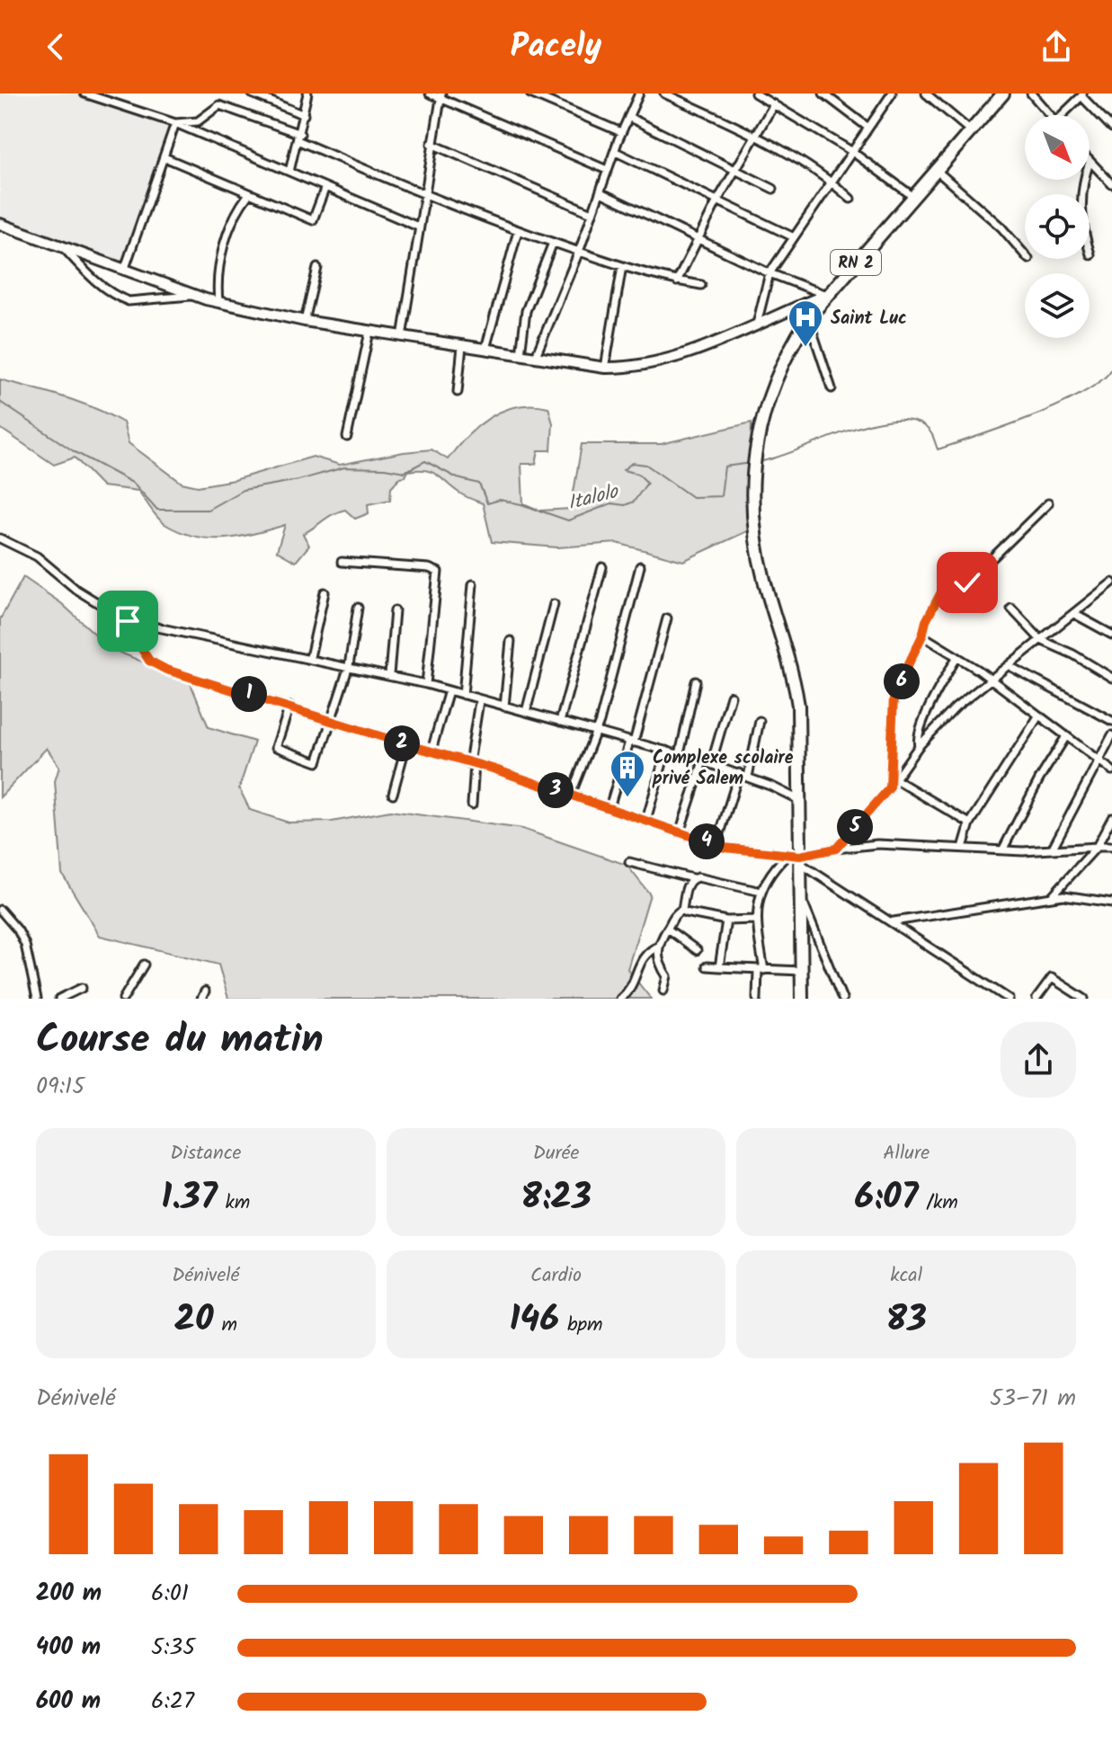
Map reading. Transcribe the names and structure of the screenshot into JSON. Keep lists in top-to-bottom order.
{
  "streets": {
    "highway": ["RN 2"]
  },
  "water": ["Italolo"],
  "places": {
    "hospital": ["Saint Luc"],
    "building": ["Complexe scolaire privé Salem"]
  },
  "north": "bottom right",
  "page": {
    "header": "Pacely",
    "pins": [
      "6",
      "1",
      "2",
      "3",
      "5",
      "4"
    ],
    "heading": ["Course du matin", "09:15"],
    "stats": [
      ["Distance", "1.37 km"],
      ["Durée", "8:23"],
      ["Allure", "6:07 /km"],
      ["Dénivelé", "20 m"],
      ["Cardio", "146 bpm"],
      ["kcal", "83"]
    ],
    "chart": ["Dénivelé", "53–71 m"],
    "list": [
      {
        "name": "200 m",
        "note": "6:01"
      },
      {
        "name": "400 m",
        "note": "5:35"
      },
      {
        "name": "600 m",
        "note": "6:27"
      }
    ]
  }
}
